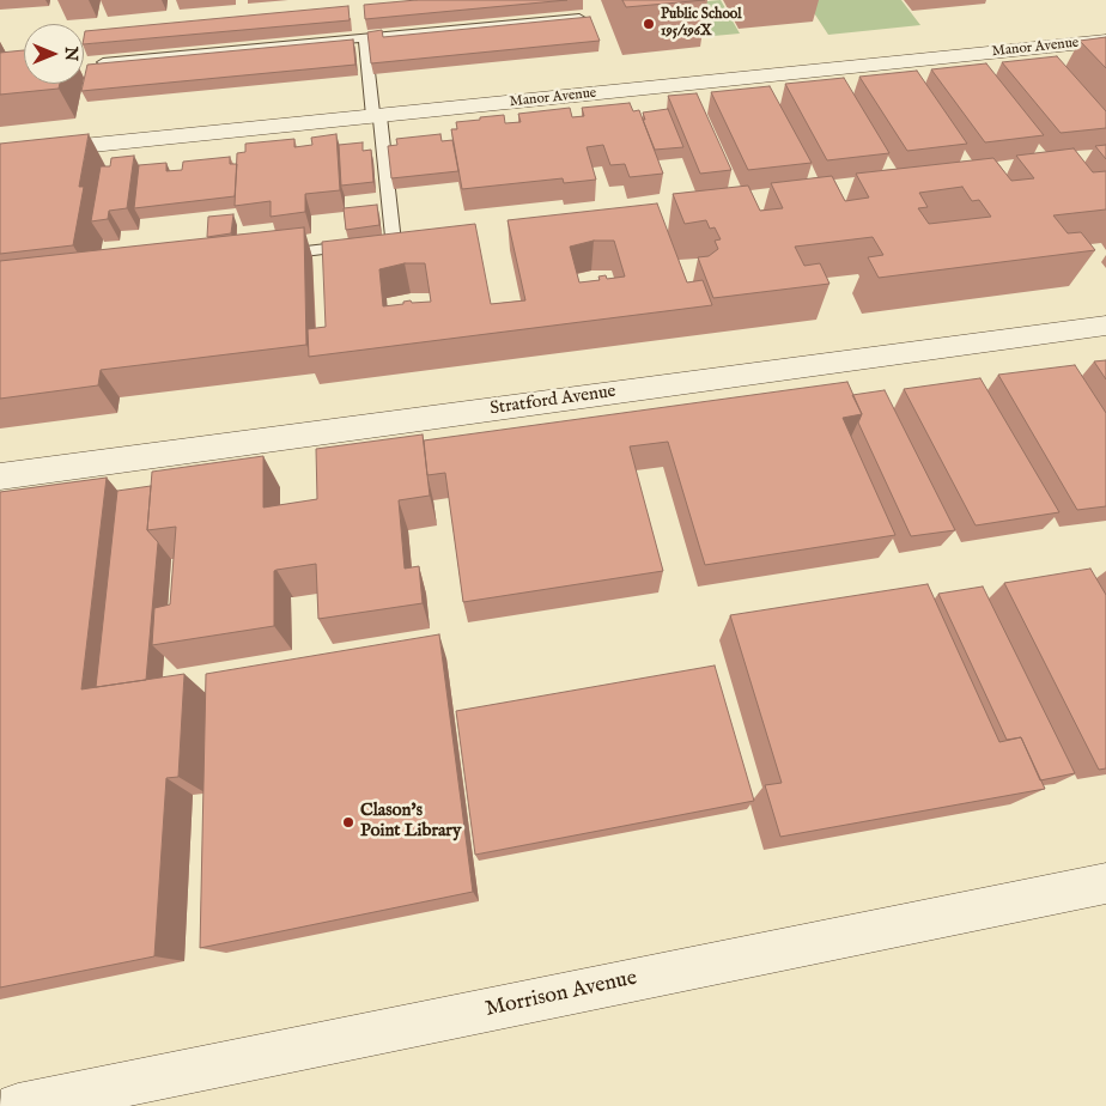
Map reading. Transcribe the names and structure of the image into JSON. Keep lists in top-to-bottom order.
{
  "streets": {
    "street": ["Manor Avenue", "Stratford Avenue", "Morrison Avenue"]
  },
  "places": ["Public School 195/196X", "Clason's Point Library"],
  "north": "right"
}
